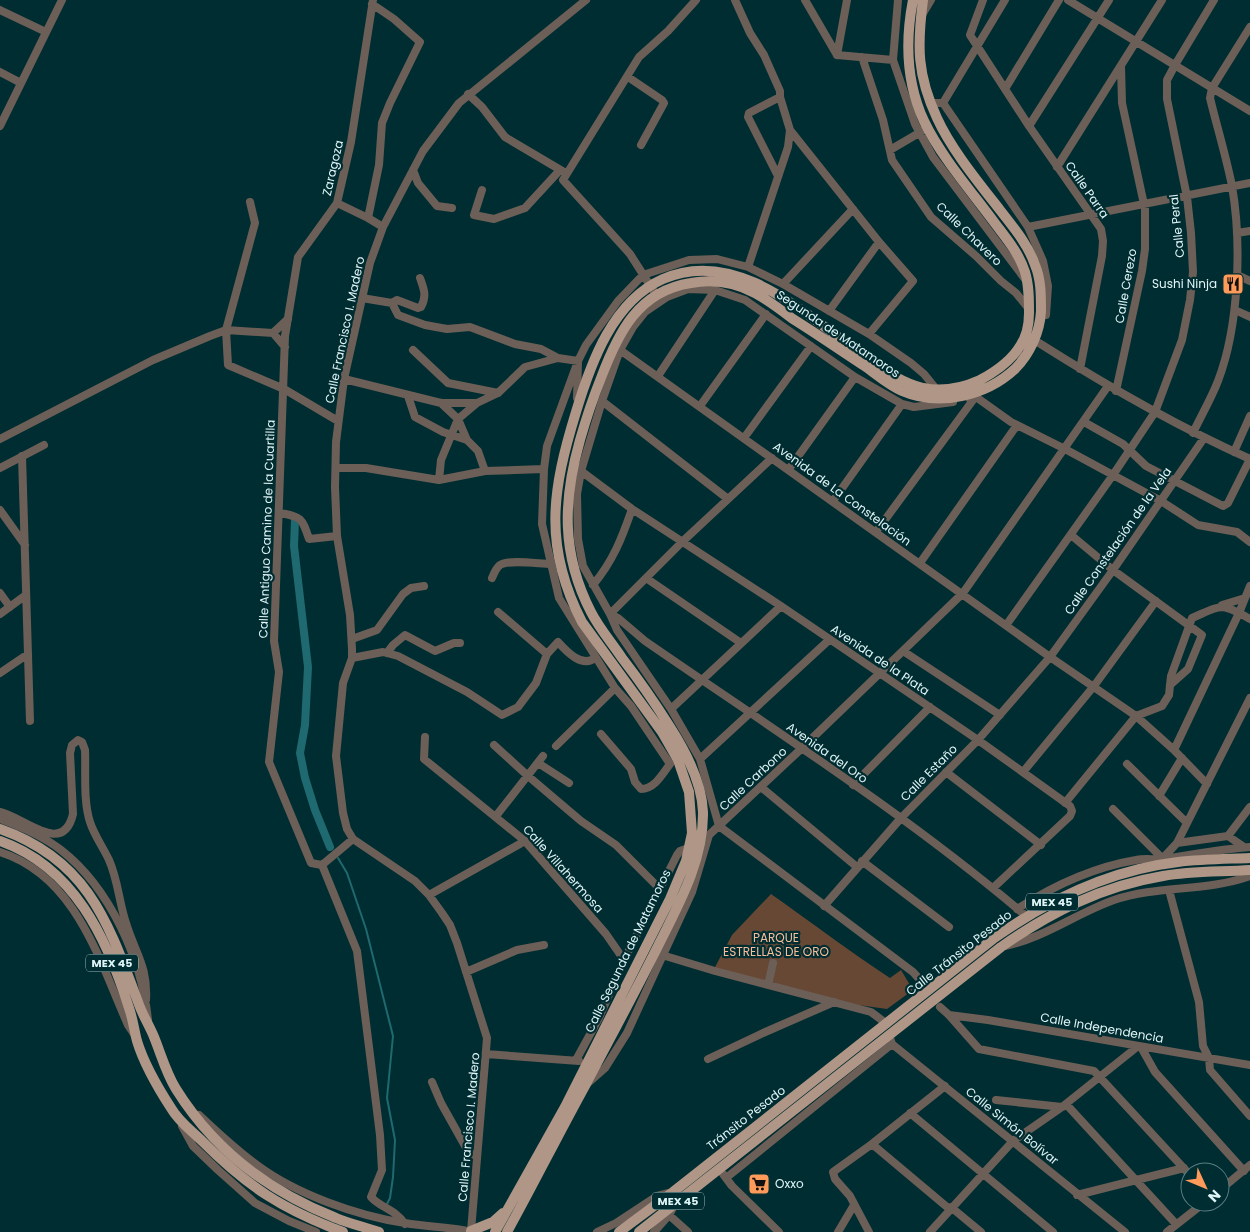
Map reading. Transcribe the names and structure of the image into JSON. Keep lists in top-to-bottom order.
{
  "streets": {
    "main road": [
      "Segunda de Matamoros",
      "MEX 45",
      "Calle Segunda de Matamoros",
      "Calle Tránsito Pesado",
      "Tránsito Pesado"
    ],
    "street": [
      "Zaragoza",
      "Calle Parra",
      "Calle Peral",
      "Calle Chavero",
      "Calle Cerezo",
      "Calle Francisco I. Madero",
      "Avenida de La Constelación",
      "Calle Antiguo Camino de la Cuartilla",
      "Calle Constelación de la Vela",
      "Avenida de la Plata",
      "Avenida del Oro",
      "Calle Estaño",
      "Calle Carbono",
      "Calle Villahermosa",
      "Calle Independencia",
      "Calle Simón Bolívar"
    ]
  },
  "crossings": [
    ["Zaragoza", "Calle Antiguo Camino de la Cuartilla"],
    ["Calle Peral", "Avenida de La Constelación"],
    ["Segunda de Matamoros", "Calle Segunda de Matamoros"],
    ["Avenida de La Constelación", "Calle Constelación de la Vela"],
    ["Avenida de La Constelación", "Calle Estaño"],
    ["Avenida de La Constelación", "Calle Carbono"],
    ["Calle Constelación de la Vela", "Calle Estaño"],
    ["Avenida de la Plata", "Calle Estaño"],
    ["Avenida de la Plata", "Calle Carbono"],
    ["Avenida del Oro", "Calle Estaño"],
    ["Avenida del Oro", "Calle Carbono"],
    ["Avenida del Oro", "Calle Tránsito Pesado"],
    ["Calle Carbono", "Calle Villahermosa"],
    ["Calle Carbono", "Calle Segunda de Matamoros"],
    ["Calle Tránsito Pesado", "Tránsito Pesado"],
    ["Calle Tránsito Pesado", "Calle Simón Bolívar"],
    ["Tránsito Pesado", "Calle Simón Bolívar"]
  ],
  "parks": ["PARQUE ESTRELLAS DE ORO"],
  "places": {
    "restaurant": ["Sushi Ninja"],
    "supermarket": ["Oxxo"]
  },
  "north": "bottom right"
}
